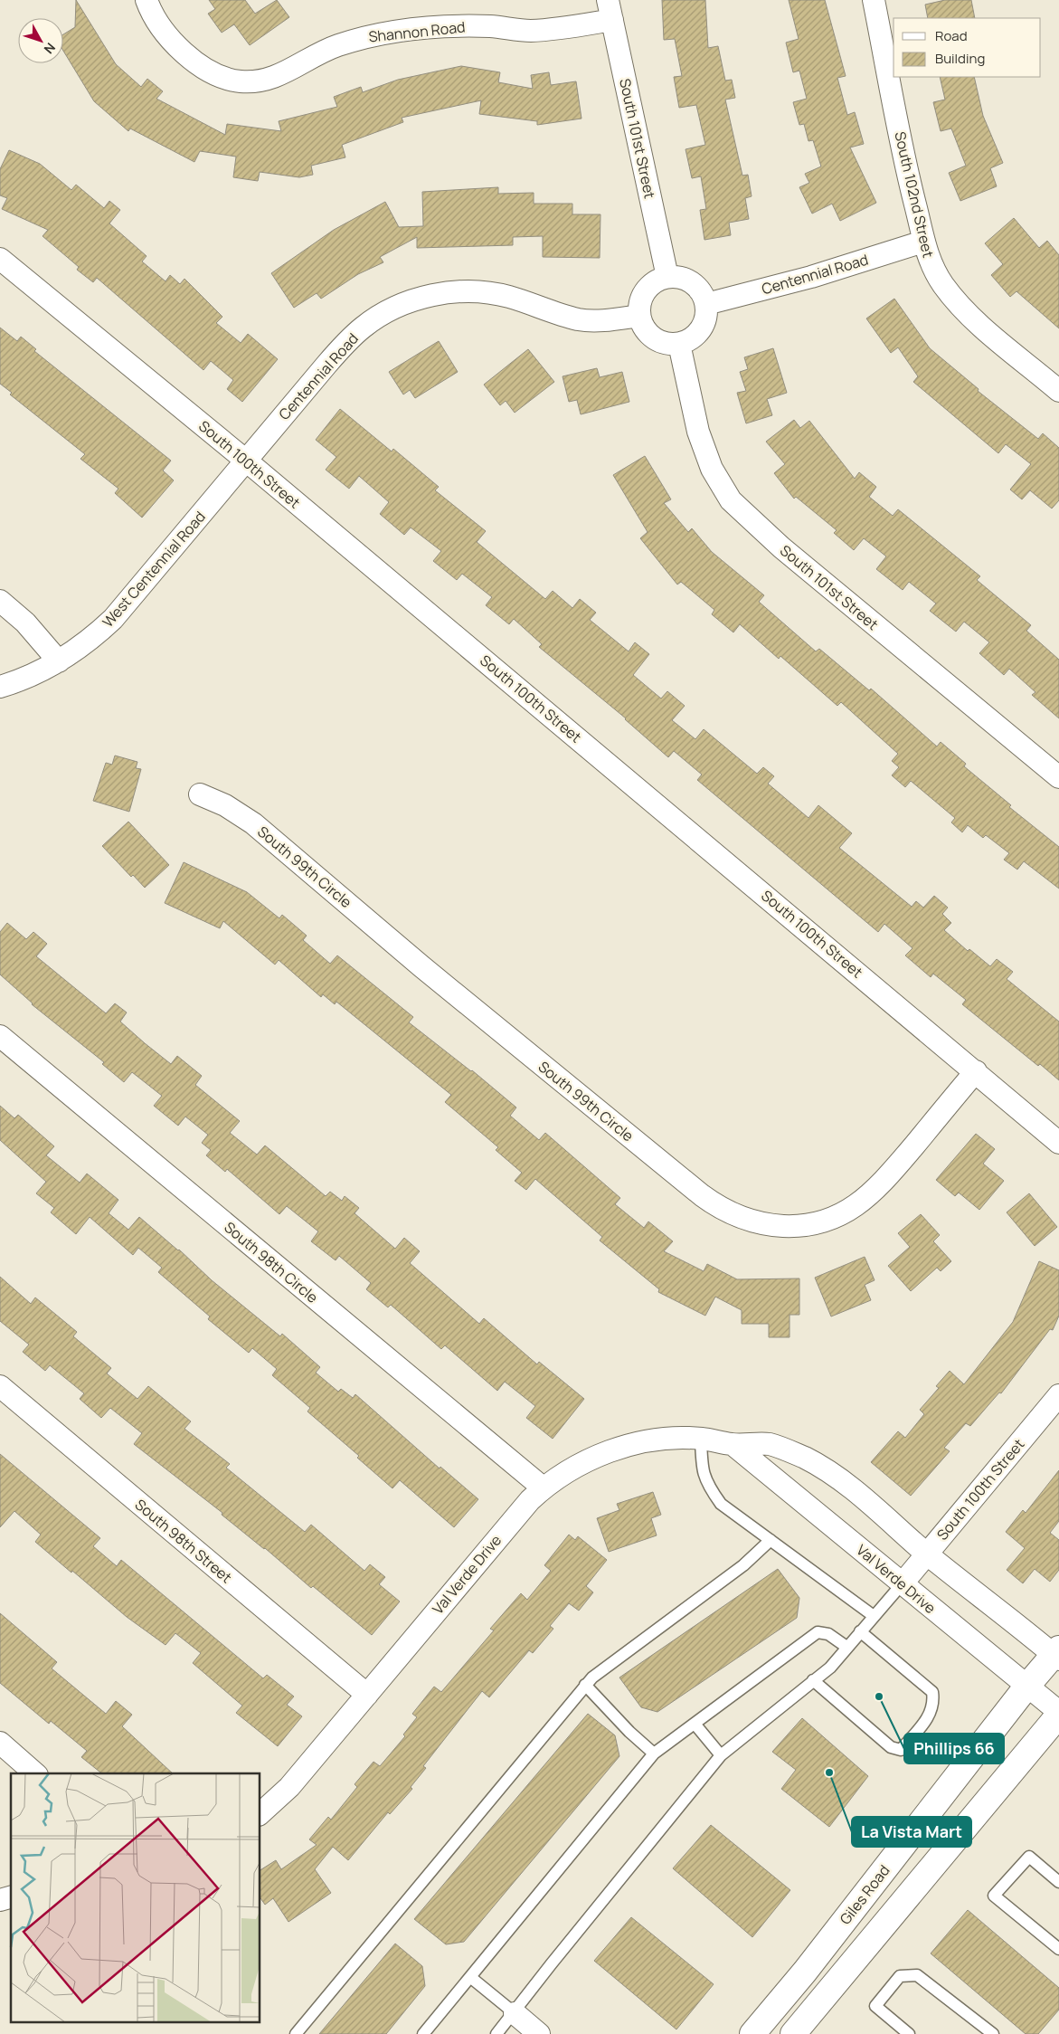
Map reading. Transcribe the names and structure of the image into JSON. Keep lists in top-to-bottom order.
{
  "streets": {
    "main road": ["Giles Road"],
    "street": [
      "Shannon Road",
      "South 101st Street",
      "South 102nd Street",
      "Centennial Road",
      "South 100th Street",
      "West Centennial Road",
      "South 99th Circle",
      "South 98th Circle",
      "South 98th Street",
      "Val Verde Drive"
    ]
  },
  "crossings": [
    ["Shannon Road", "South 101st Street"],
    ["South 101st Street", "Centennial Road"],
    ["South 102nd Street", "Centennial Road"],
    ["Centennial Road", "South 100th Street"],
    ["Centennial Road", "West Centennial Road"],
    ["South 100th Street", "West Centennial Road"],
    ["South 100th Street", "South 99th Circle"],
    ["South 100th Street", "Val Verde Drive"],
    ["South 98th Circle", "Val Verde Drive"],
    ["South 98th Street", "Val Verde Drive"],
    ["Val Verde Drive", "Giles Road"]
  ],
  "places": ["Phillips 66", "La Vista Mart"],
  "legend": ["Road", "Building"],
  "north": "bottom right"
}
